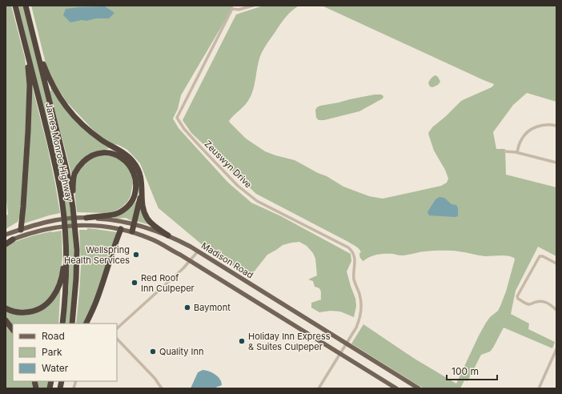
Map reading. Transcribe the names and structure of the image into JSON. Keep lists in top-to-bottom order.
{
  "streets": {
    "highway": ["James Monroe Highway"],
    "main road": ["Madison Road"],
    "street": ["Zeuswyn Drive"]
  },
  "crossings": [
    ["Zeuswyn Drive", "Madison Road"]
  ],
  "places": [
    "Wellspring Health Services",
    "Red Roof Inn Culpeper",
    "Baymont",
    "Holiday Inn Express & Suites Culpeper",
    "Quality Inn"
  ],
  "legend": ["Road", "Park", "Water"],
  "scale_bar": "100 m"
}
